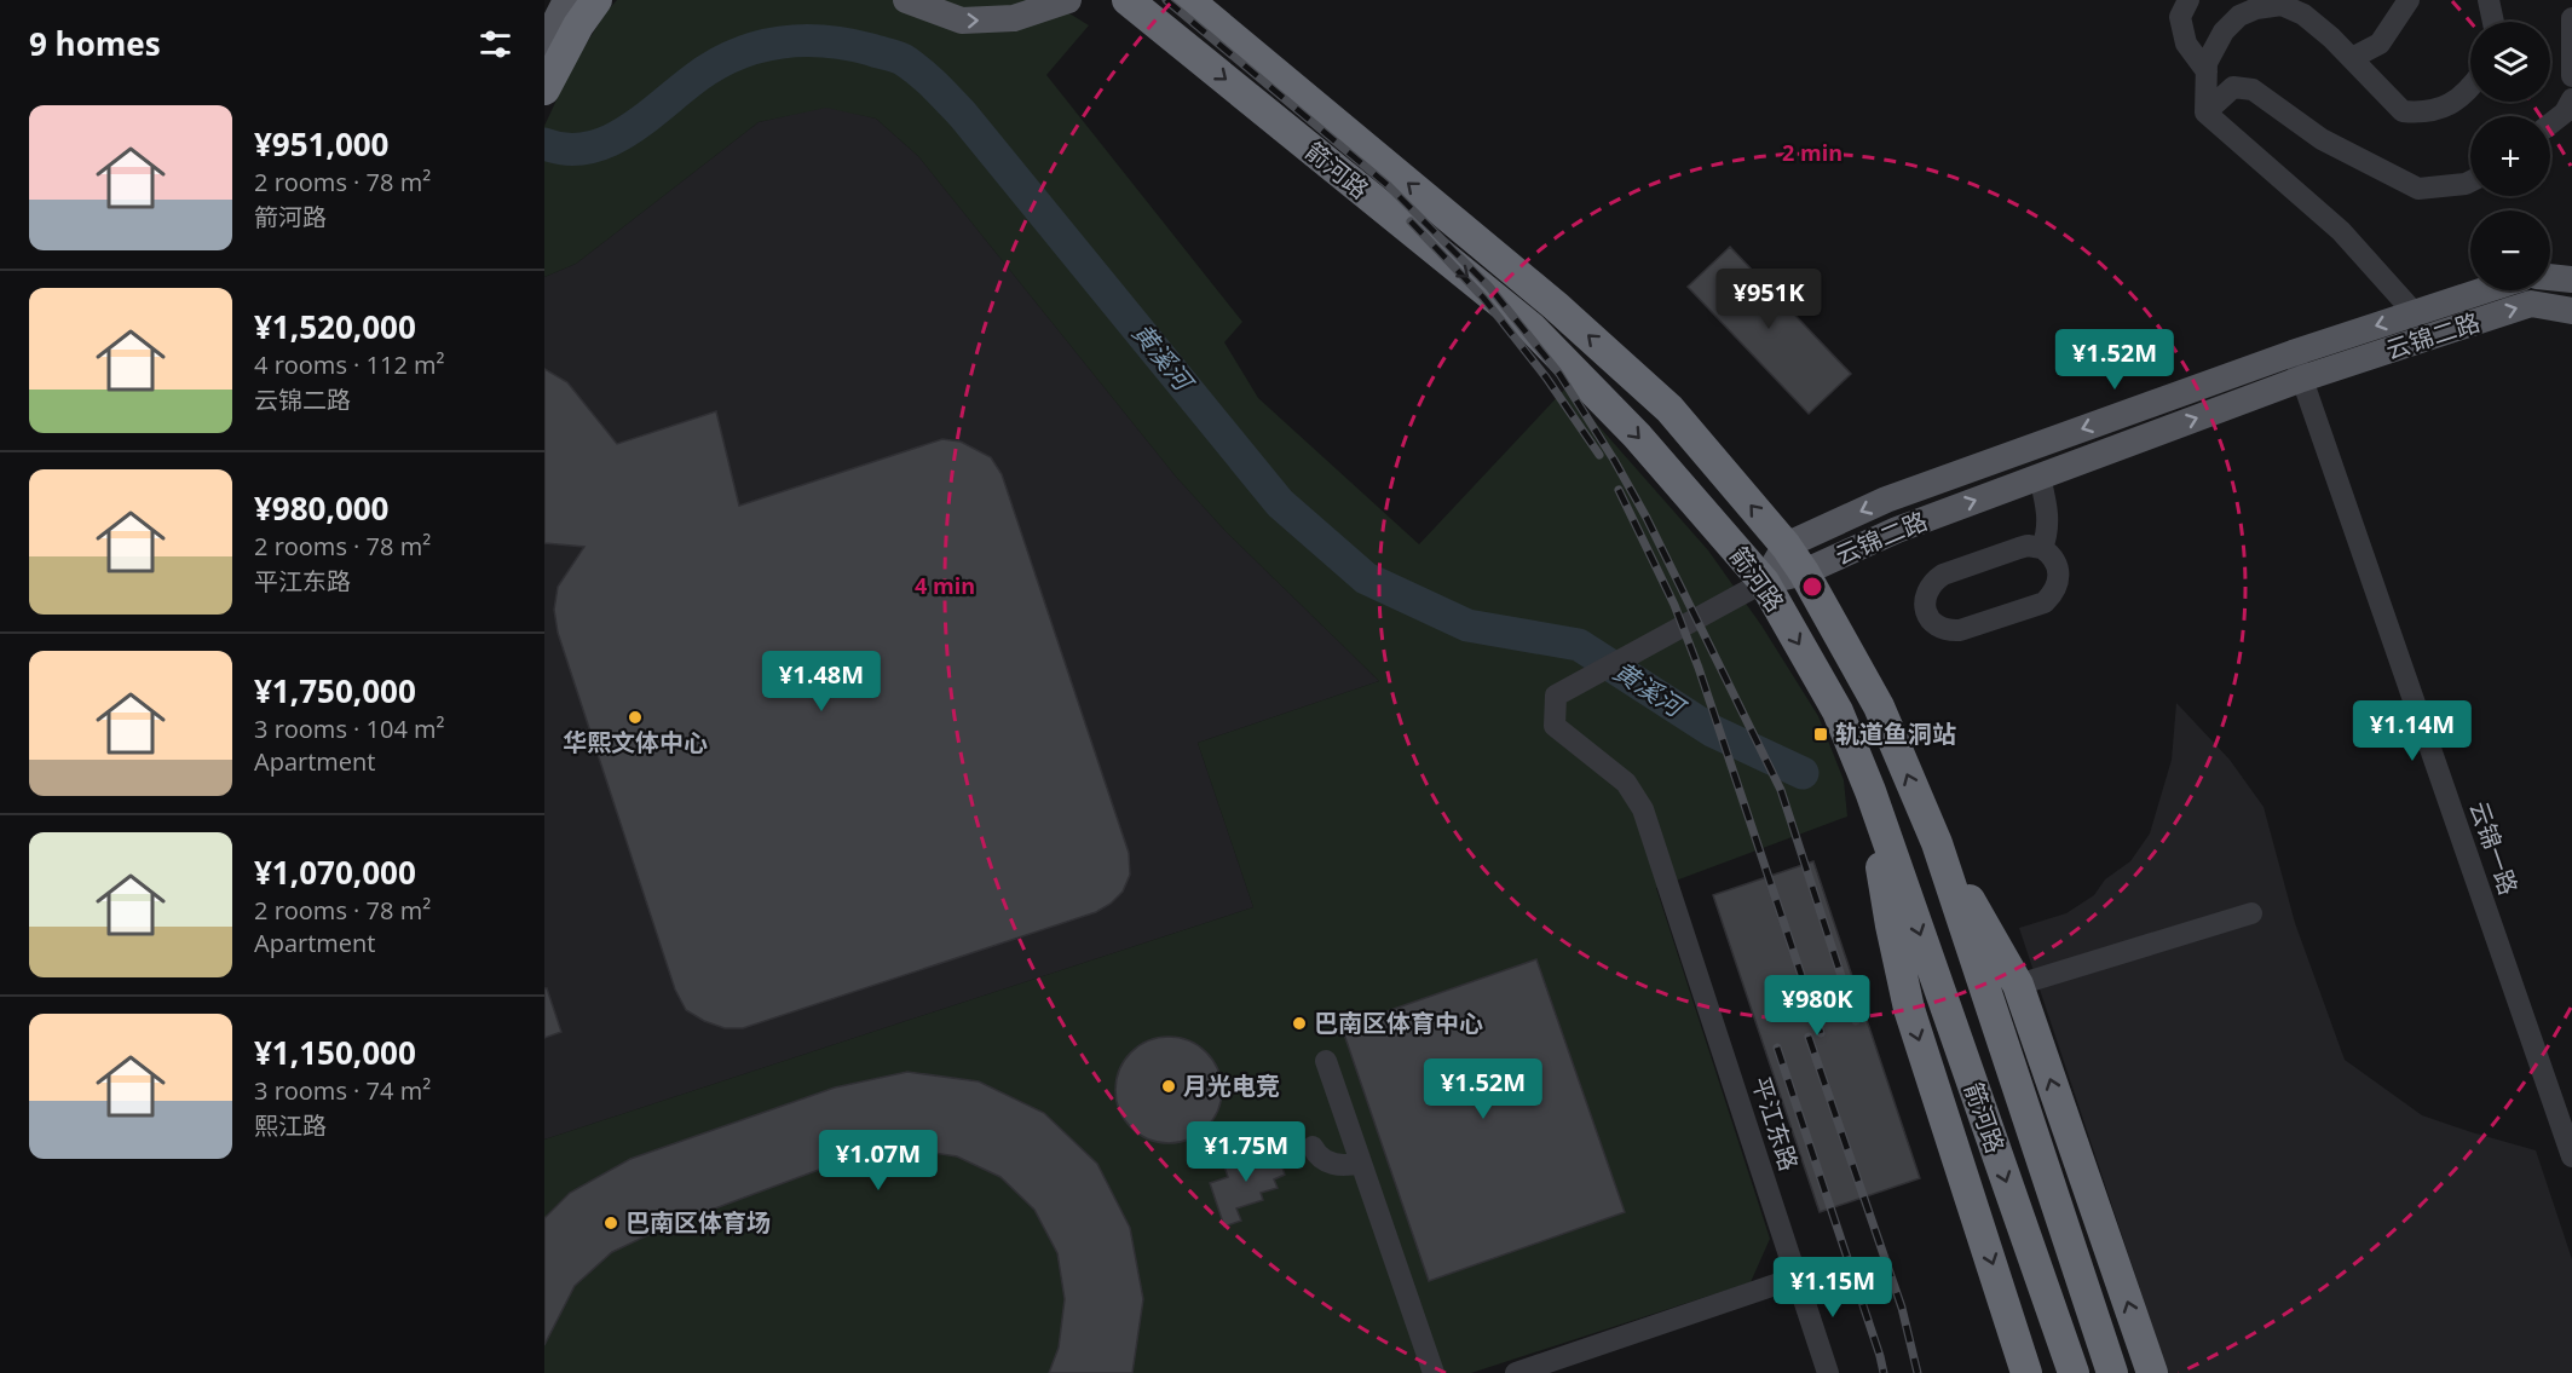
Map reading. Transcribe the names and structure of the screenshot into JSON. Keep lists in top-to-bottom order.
{
  "streets": {
    "highway": ["箭河路"],
    "main road": ["云锦二路"],
    "street": ["云锦一路", "平江东路"]
  },
  "crossings": [
    ["箭河路", "云锦二路"],
    ["箭河路", "平江东路"],
    ["云锦二路", "云锦一路"],
    ["云锦二路", "平江东路"]
  ],
  "water": ["黄溪河"],
  "places": {
    "other": [
      "华熙文体中心",
      "巴南区体育中心",
      "月光电竞",
      "巴南区体育场"
    ],
    "transit": ["轨道鱼洞站"]
  },
  "page": {
    "heading": "9 homes",
    "map_buttons": ["+", "−"],
    "list": [
      {
        "name": "¥951,000",
        "note": "2 rooms · 78 m² · 箭河路"
      },
      {
        "name": "¥1,520,000",
        "note": "4 rooms · 112 m² · 云锦二路"
      },
      {
        "name": "¥980,000",
        "note": "2 rooms · 78 m² · 平江东路"
      },
      {
        "name": "¥1,750,000",
        "note": "3 rooms · 104 m² · Apartment"
      },
      {
        "name": "¥1,070,000",
        "note": "2 rooms · 78 m² · Apartment"
      },
      {
        "name": "¥1,150,000",
        "note": "3 rooms · 74 m² · 熙江路"
      }
    ],
    "price": [
      "¥951K",
      "¥1.52M",
      "¥1.48M",
      "¥1.14M",
      "¥980K",
      "¥1.52M",
      "¥1.75M",
      "¥1.07M",
      "¥1.15M"
    ]
  },
  "rings": ["2 min", "4 min"]
}
